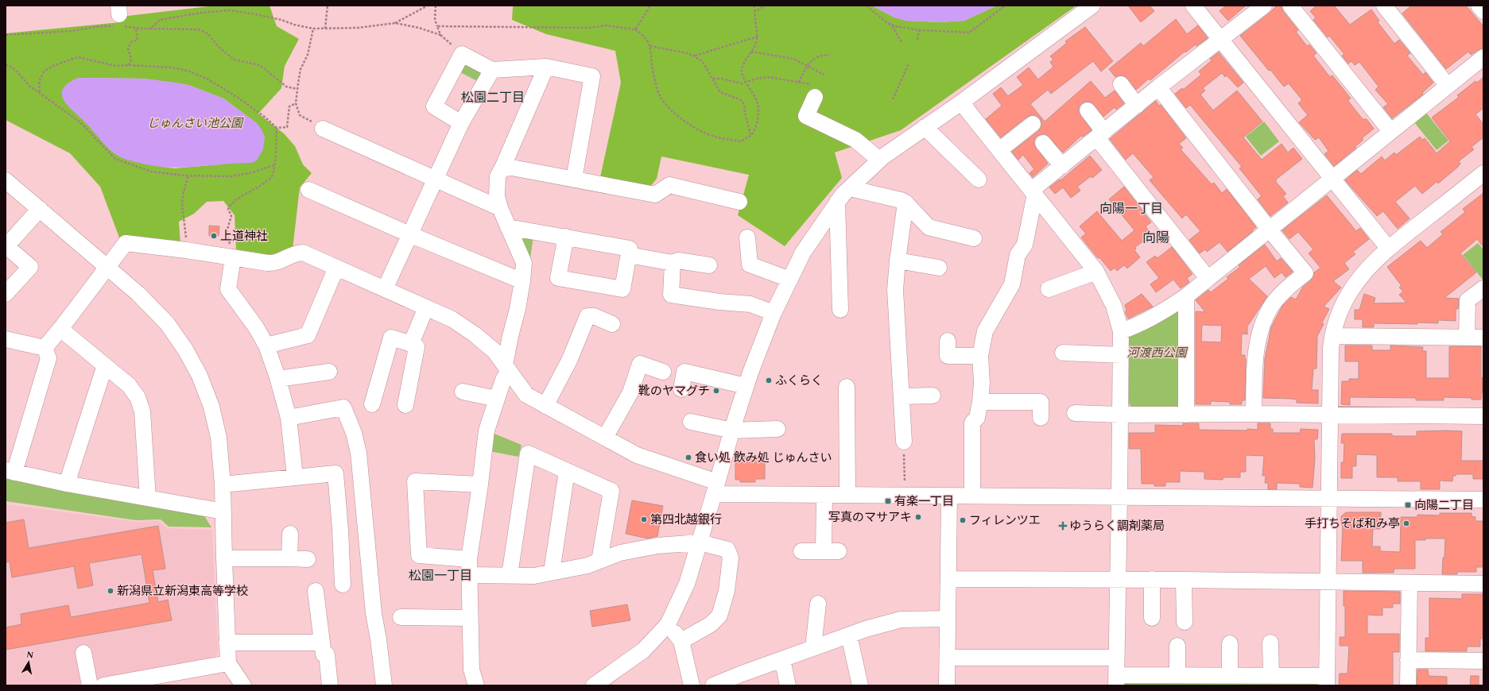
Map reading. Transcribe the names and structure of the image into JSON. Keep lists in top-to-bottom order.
{
  "districts": [
    "松園二丁目",
    "向陽一丁目",
    "向陽",
    "松園一丁目"
  ],
  "parks": ["じゅんさい池公園", "河渡西公園"],
  "places": {
    "other": [
      "上道神社",
      "ふくらく",
      "靴のヤマグチ",
      "食い処 飲み処 じゅんさい",
      "写真のマサアキ",
      "第四北越銀行",
      "フィレンツエ",
      "手打ちそば和み亭",
      "新潟県立新潟東高等学校"
    ],
    "transit": ["有楽一丁目", "向陽二丁目"],
    "health": ["ゆうらく調剤薬局"]
  },
  "north": "top"
}
